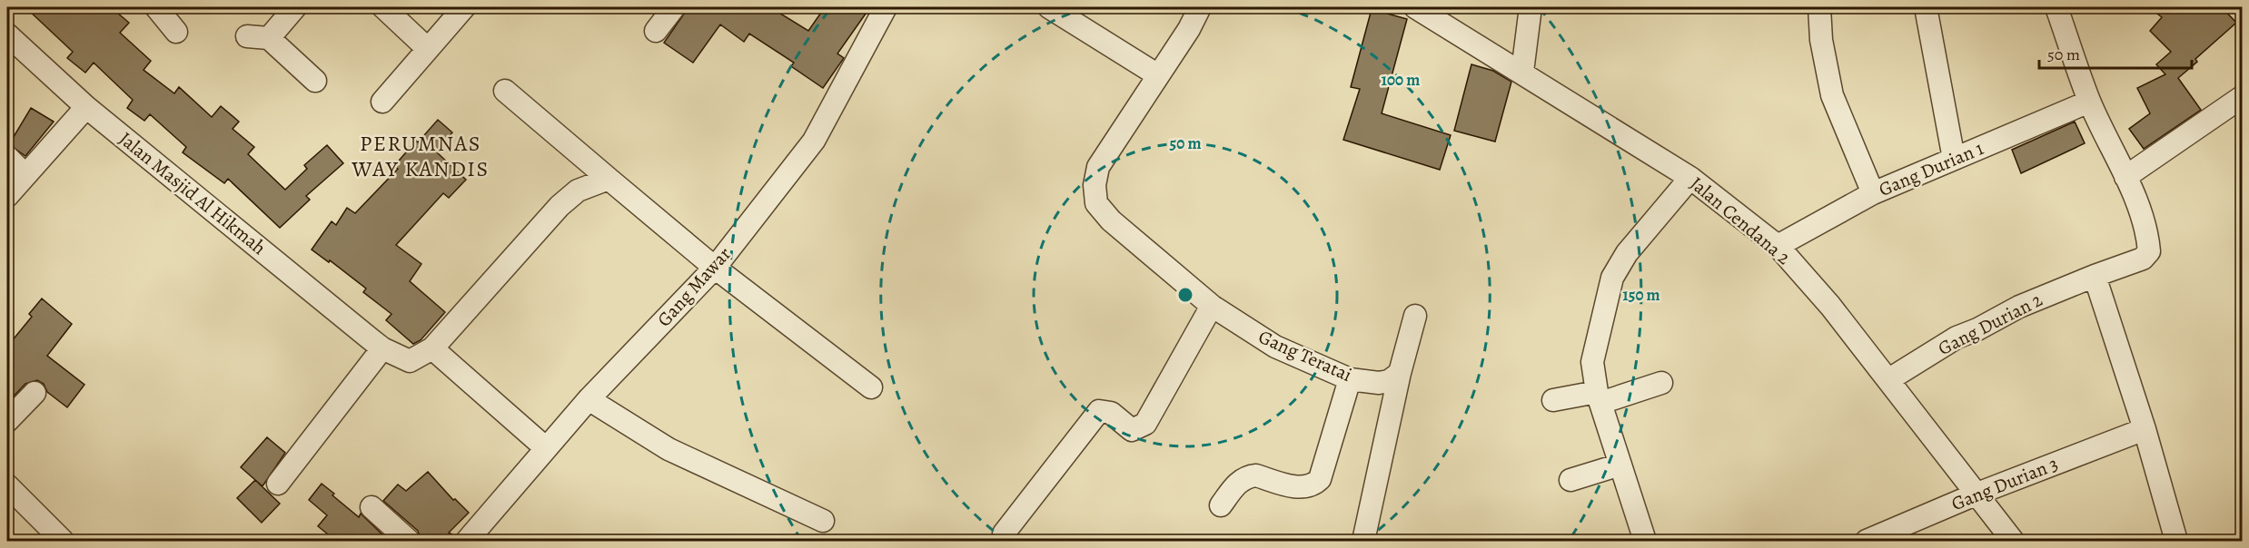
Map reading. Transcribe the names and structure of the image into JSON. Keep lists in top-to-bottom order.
{
  "streets": {
    "street": [
      "Gang Durian 1",
      "Jalan Masjid Al Hikmah",
      "Jalan Cendana 2",
      "Gang Mawar",
      "Gang Durian 2",
      "Gang Teratai",
      "Gang Durian 3"
    ]
  },
  "crossings": [
    ["Gang Durian 1", "Jalan Cendana 2"],
    ["Jalan Cendana 2", "Gang Durian 2"],
    ["Jalan Cendana 2", "Gang Durian 3"]
  ],
  "districts": ["PERUMNAS WAY KANDIS"],
  "scale_bar": "50 m",
  "rings": ["100 m", "50 m", "150 m"]
}
